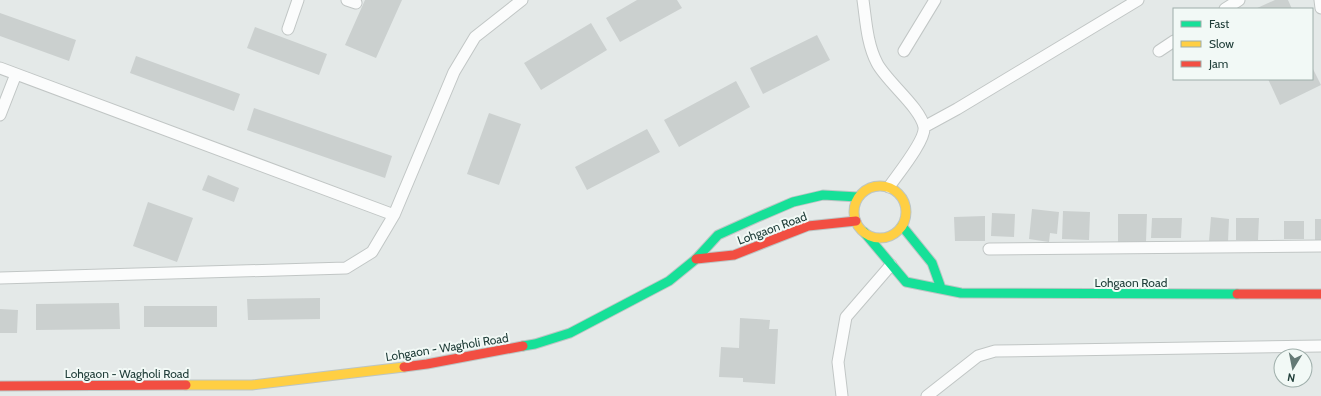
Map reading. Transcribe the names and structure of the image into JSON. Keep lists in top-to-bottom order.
{
  "streets": {
    "main road": ["Lohgaon Road", "Lohgaon - Wagholi Road"]
  },
  "crossings": [
    ["Lohgaon Road", "Lohgaon - Wagholi Road"]
  ],
  "legend": ["Fast", "Slow", "Jam"],
  "north": "bottom"
}
